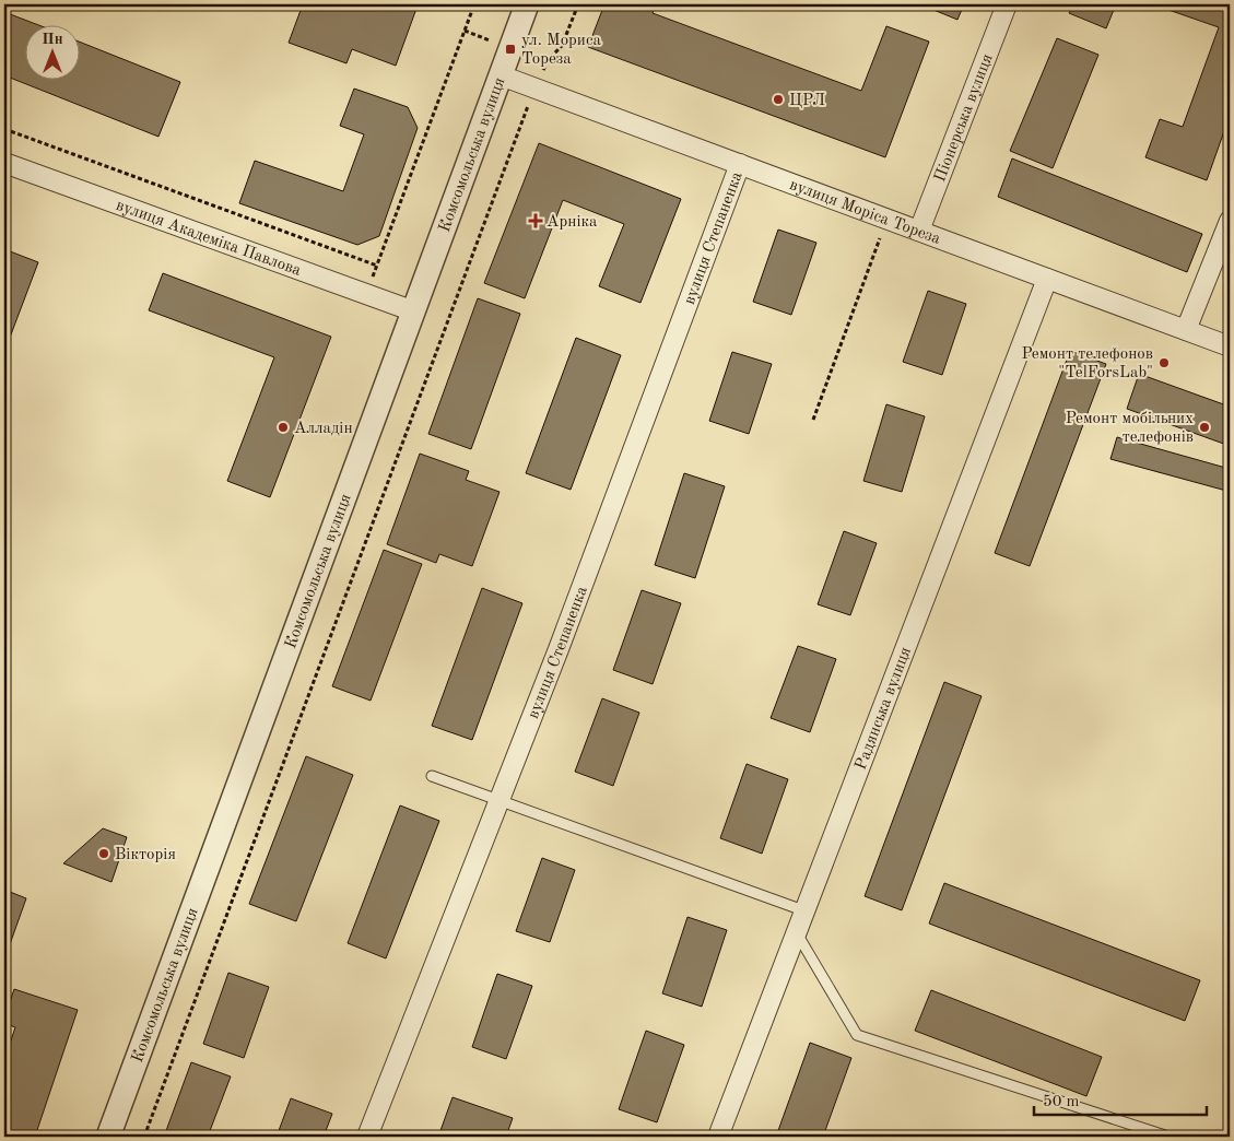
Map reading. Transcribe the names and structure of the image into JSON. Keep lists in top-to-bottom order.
{
  "streets": {
    "street": [
      "Піонерська вулиця",
      "Комсомольська вулиця",
      "вулиця Моріса Тореза",
      "вулиця Степаненка",
      "вулиця Академіка Павлова",
      "Радянська вулиця"
    ]
  },
  "crossings": [
    ["Піонерська вулиця", "вулиця Моріса Тореза"],
    ["Комсомольська вулиця", "вулиця Моріса Тореза"],
    ["Комсомольська вулиця", "вулиця Академіка Павлова"],
    ["вулиця Моріса Тореза", "вулиця Степаненка"],
    ["вулиця Моріса Тореза", "Радянська вулиця"]
  ],
  "places": {
    "transit": ["ул. Мориса Тореза"],
    "other": [
      "ЦРЛ",
      "Ремонт телефонов \"TelForsLab\"",
      "Алладін",
      "Ремонт мобільних телефонів",
      "Вікторія"
    ],
    "health": ["Арніка"]
  },
  "scale_bar": "50 m",
  "north": "top"
}
